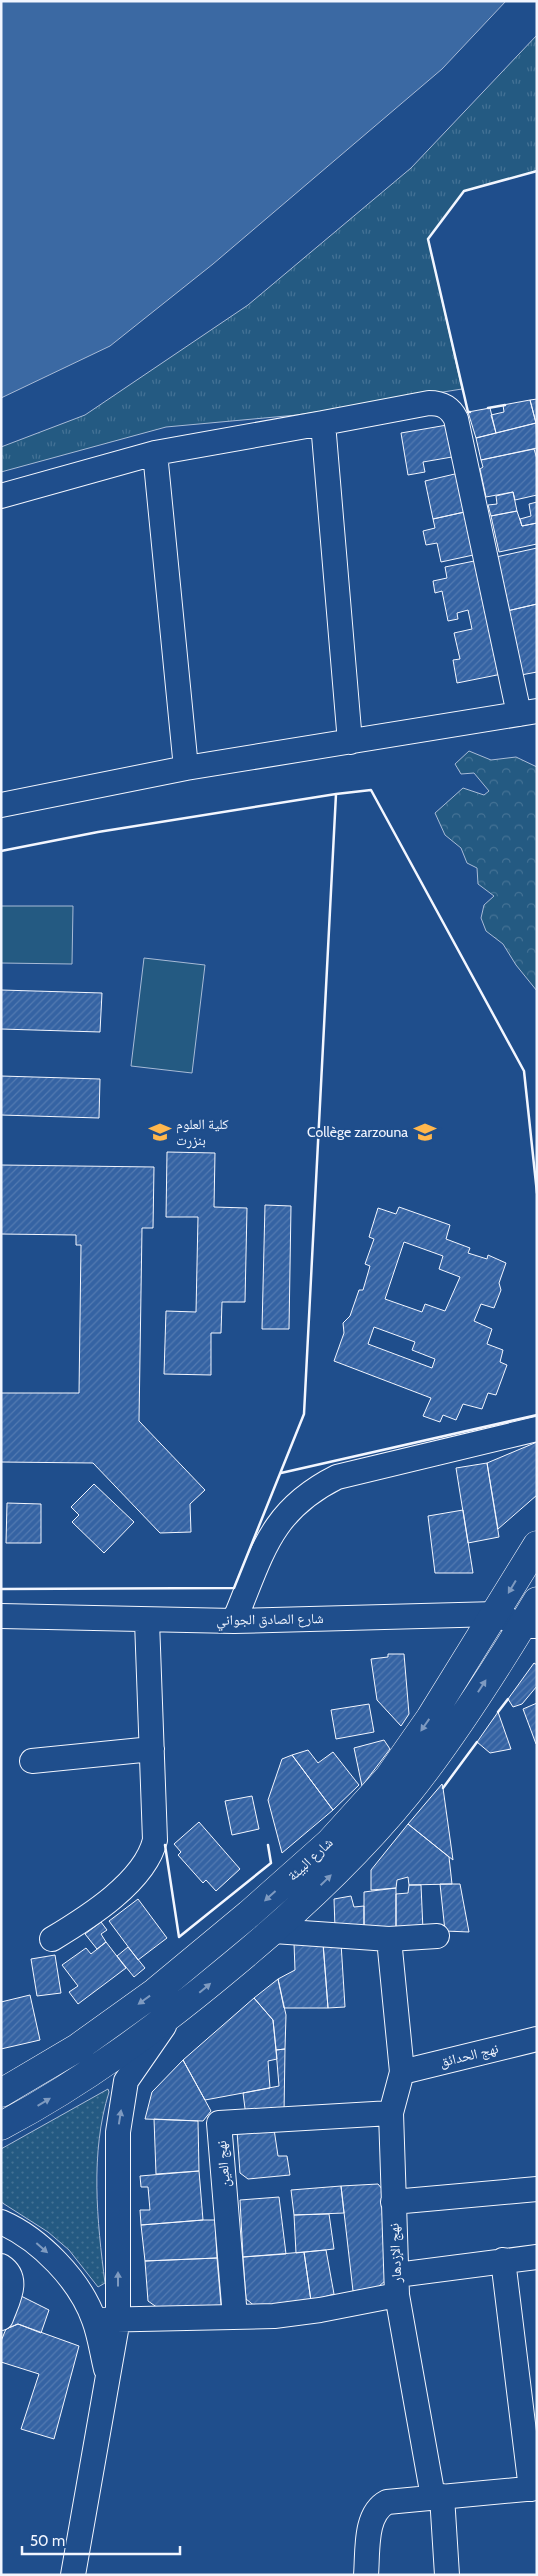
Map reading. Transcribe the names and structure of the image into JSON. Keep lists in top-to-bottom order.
{
  "streets": {
    "main road": ["شارع البيئة"],
    "street": [
      "شارع الصادق الجواني",
      "نهج الحدائق",
      "نهج العين",
      "نهج الإزدهار"
    ]
  },
  "crossings": [
    ["شارع الصادق الجواني", "شارع البيئة"],
    ["نهج الحدائق", "نهج الإزدهار"],
    ["نهج العين", "نهج الإزدهار"]
  ],
  "places": {
    "school or university": ["كلية العلوم بنزرت", "Collège zarzouna"]
  },
  "scale_bar": "50 m"
}
